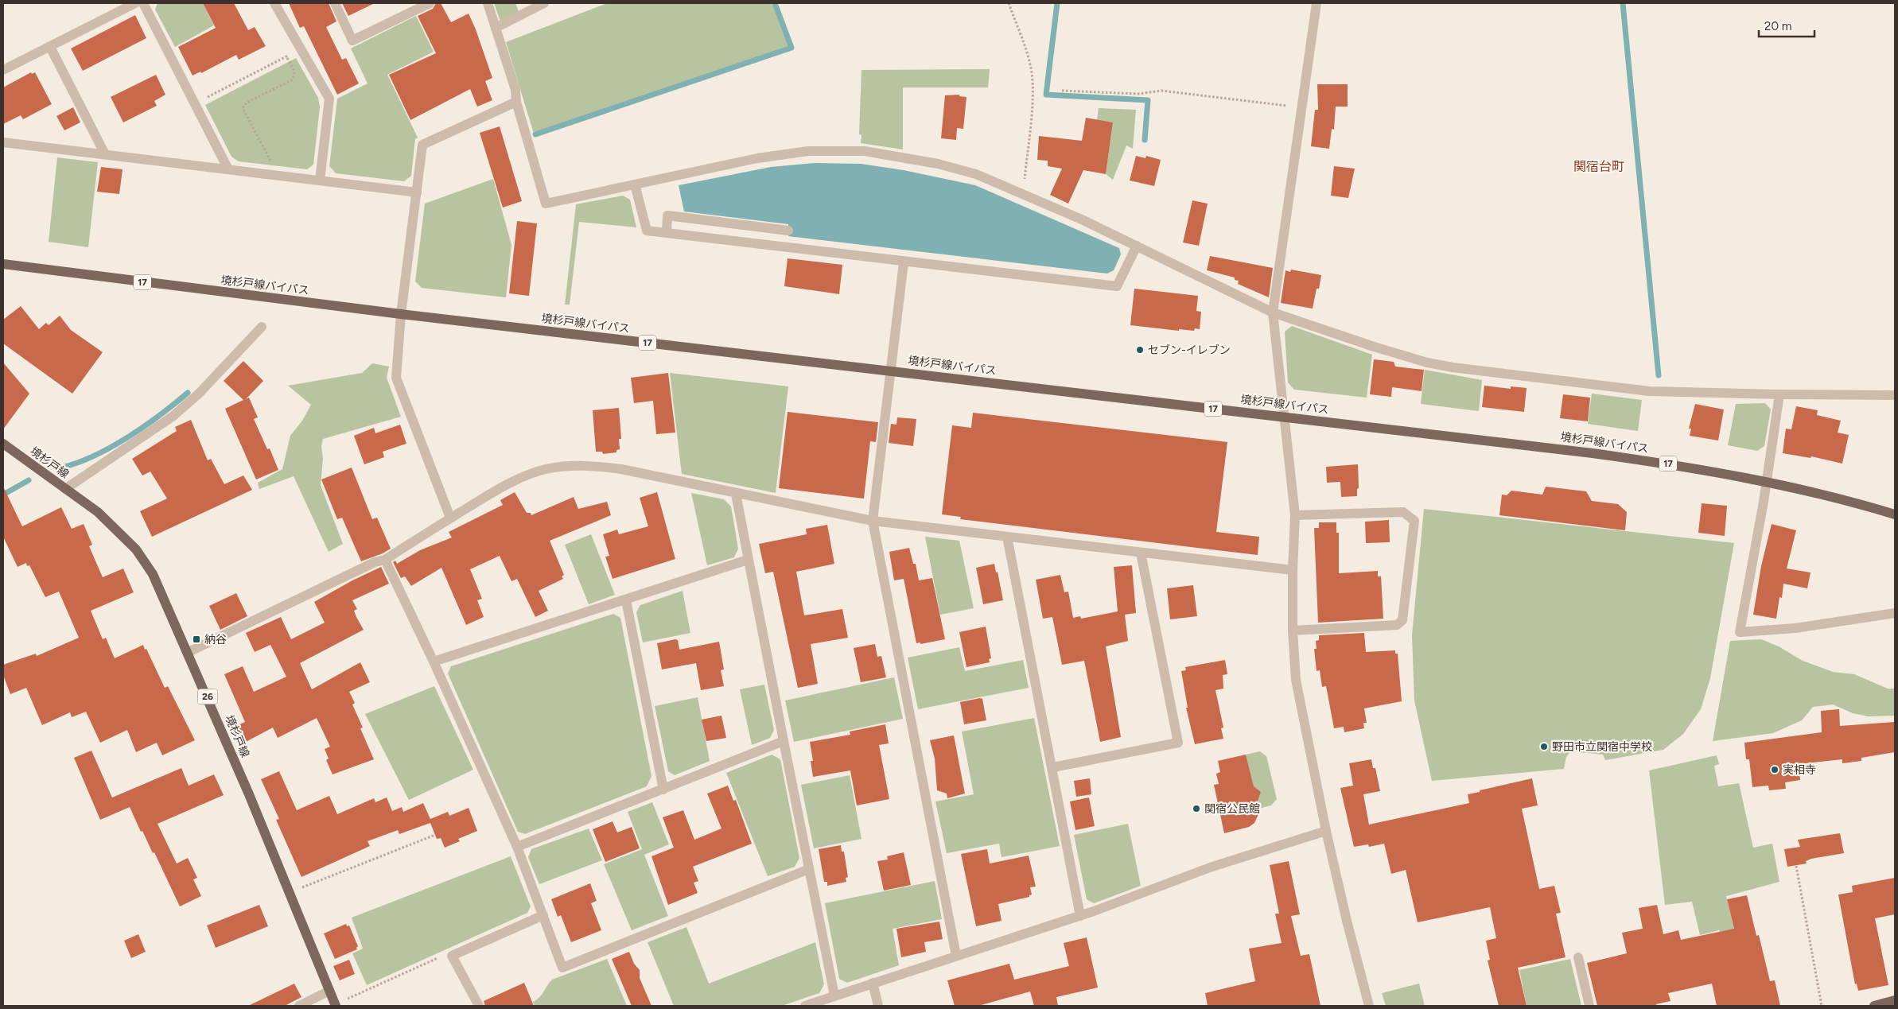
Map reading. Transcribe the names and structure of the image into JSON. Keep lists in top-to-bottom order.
{
  "streets": {
    "main road": [
      "17",
      "境杉戸線バイパス",
      "境杉戸線",
      "26"
    ]
  },
  "districts": ["関宿台町"],
  "places": {
    "other": [
      "セブン-イレブン",
      "野田市立関宿中学校",
      "実相寺",
      "関宿公民館"
    ],
    "transit": ["納谷"]
  },
  "scale_bar": "20 m"
}
